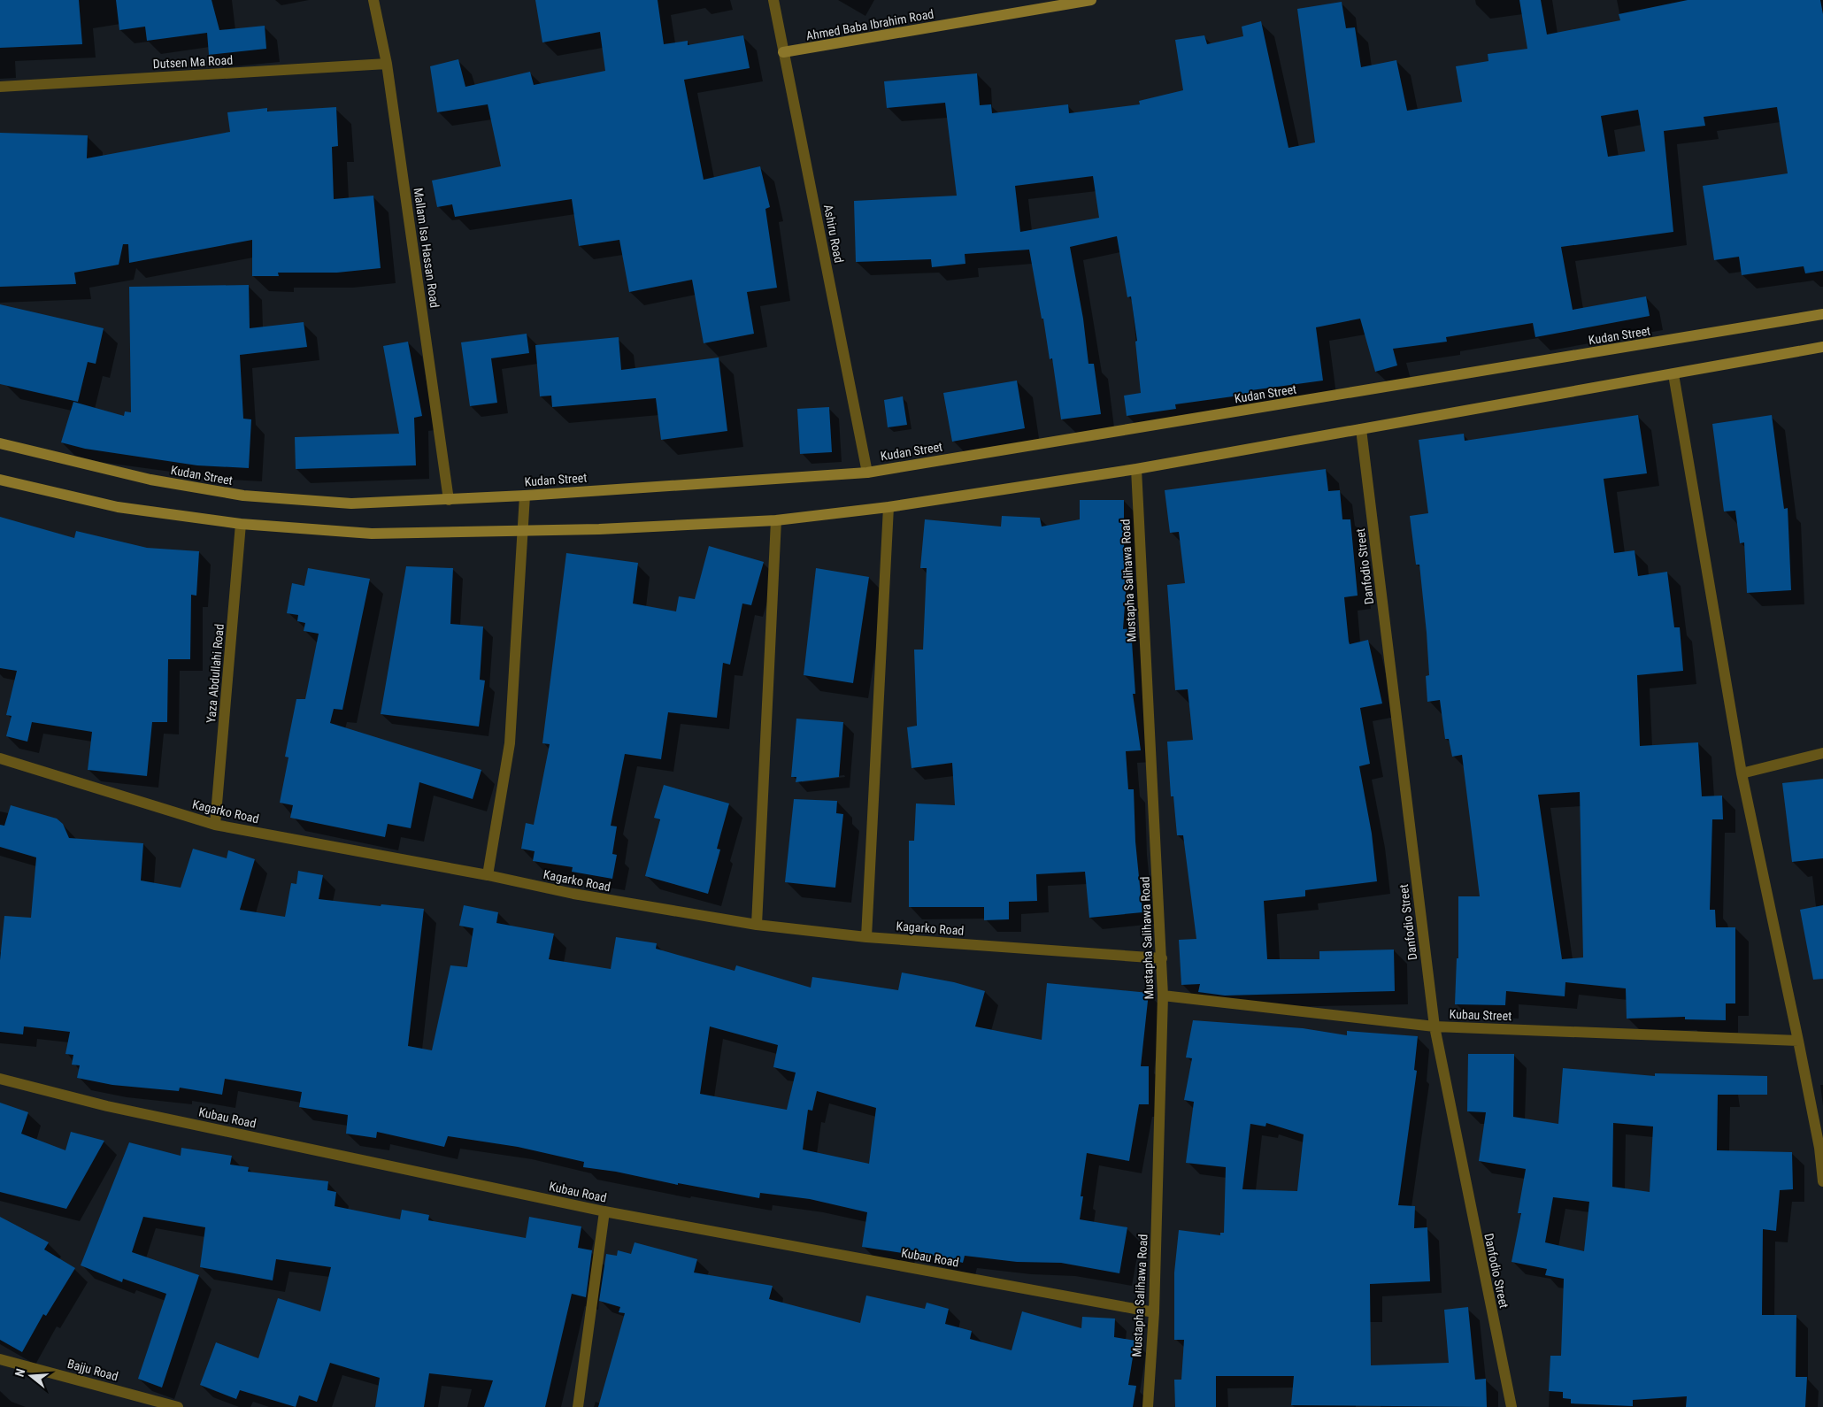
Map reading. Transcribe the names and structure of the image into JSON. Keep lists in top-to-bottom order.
{
  "streets": {
    "street": [
      "Ahmed Baba Ibrahim Road",
      "Dutsen Ma Road",
      "Ashiru Road",
      "Mallam Isa Hassan Road",
      "Kudan Street",
      "Danfodio Street",
      "Mustapha Salihawa Road",
      "Yaza Abdullahi Road",
      "Kagarko Road",
      "Kubau Street",
      "Kubau Road",
      "Bajju Road"
    ]
  },
  "crossings": [
    ["Ahmed Baba Ibrahim Road", "Ashiru Road"],
    ["Dutsen Ma Road", "Mallam Isa Hassan Road"],
    ["Ashiru Road", "Kudan Street"],
    ["Mallam Isa Hassan Road", "Kudan Street"],
    ["Danfodio Street", "Kubau Street"],
    ["Mustapha Salihawa Road", "Kagarko Road"],
    ["Mustapha Salihawa Road", "Kubau Street"],
    ["Mustapha Salihawa Road", "Kubau Road"],
    ["Yaza Abdullahi Road", "Kagarko Road"]
  ],
  "north": "left"
}
